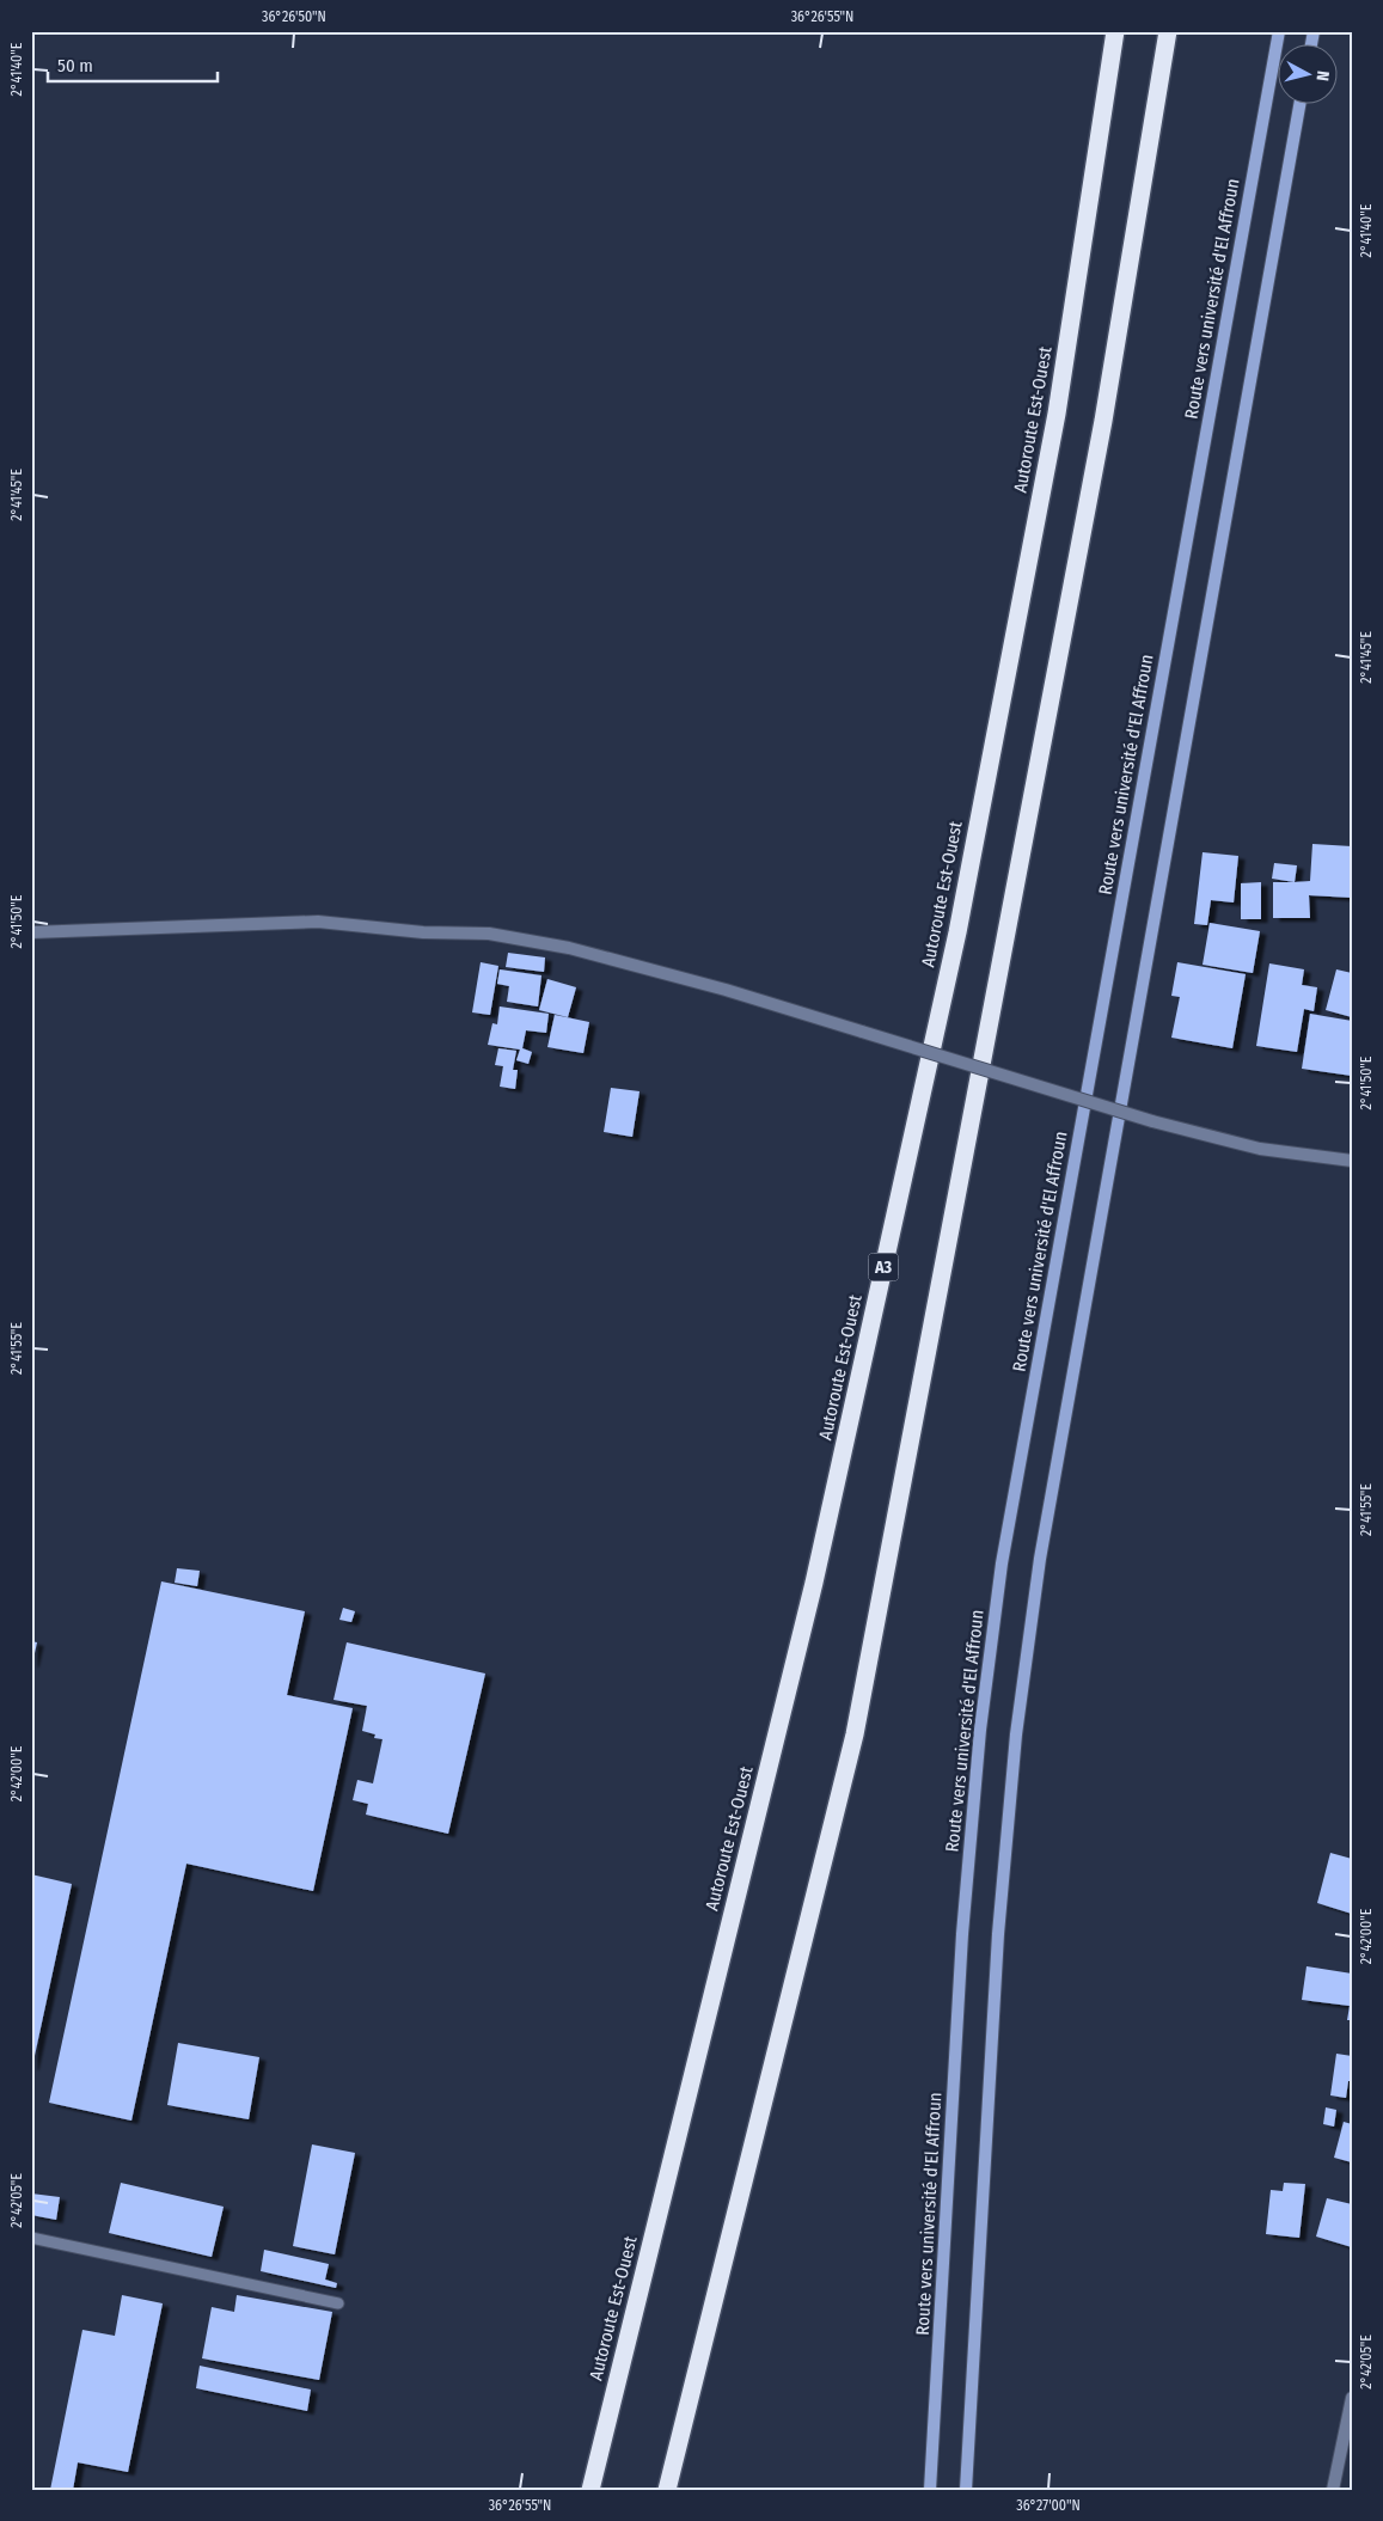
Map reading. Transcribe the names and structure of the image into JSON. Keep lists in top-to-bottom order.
{
  "streets": {
    "highway": ["Autoroute Est-Ouest", "A3"],
    "main road": ["Route vers université d'El Affroun"]
  },
  "scale_bar": "50 m",
  "north": "right",
  "coordinates": [
    "36°26'50\"N",
    "36°26'55\"N",
    "2°41'40\"E",
    "2°41'45\"E",
    "2°41'50\"E",
    "2°41'55\"E",
    "2°42'00\"E",
    "2°42'05\"E",
    "36°27'00\"N"
  ]
}
